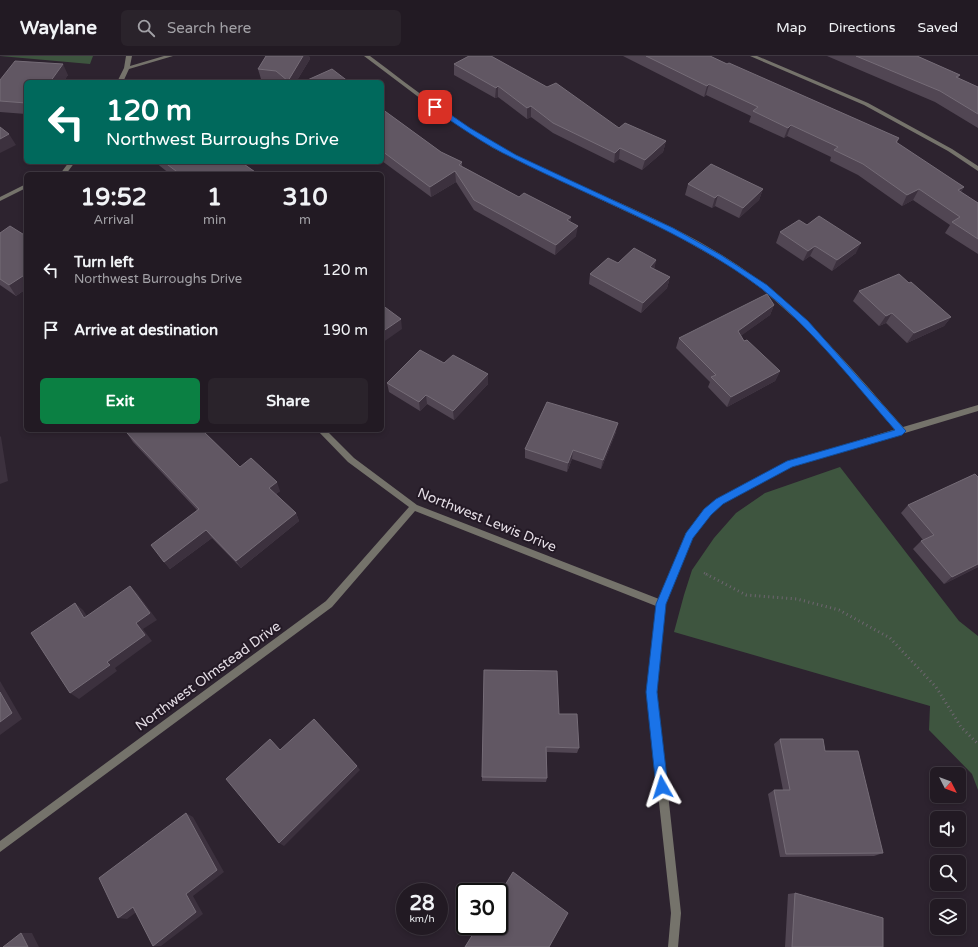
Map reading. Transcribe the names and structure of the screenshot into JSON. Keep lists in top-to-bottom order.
{
  "streets": {
    "street": ["Northwest Lewis Drive", "Northwest Olmstead Drive"]
  },
  "crossings": [
    ["Northwest Lewis Drive", "Northwest Olmstead Drive"]
  ],
  "north": "bottom right",
  "page": {
    "header": "Waylane",
    "search": "Search here",
    "nav": ["Map", "Directions", "Saved"],
    "turn": ["120 m", "Northwest Burroughs Drive"],
    "eta": [
      "19:52",
      "Arrival",
      "1",
      "min",
      "310",
      "m"
    ],
    "list": [
      {
        "name": "Turn left",
        "note": "Northwest Burroughs Drive",
        "value": "120 m"
      },
      {
        "name": "Arrive at destination",
        "value": "190 m"
      }
    ],
    "buttons": ["Exit", "Share"],
    "speed": "28 km/h",
    "limit": "30"
  }
}
